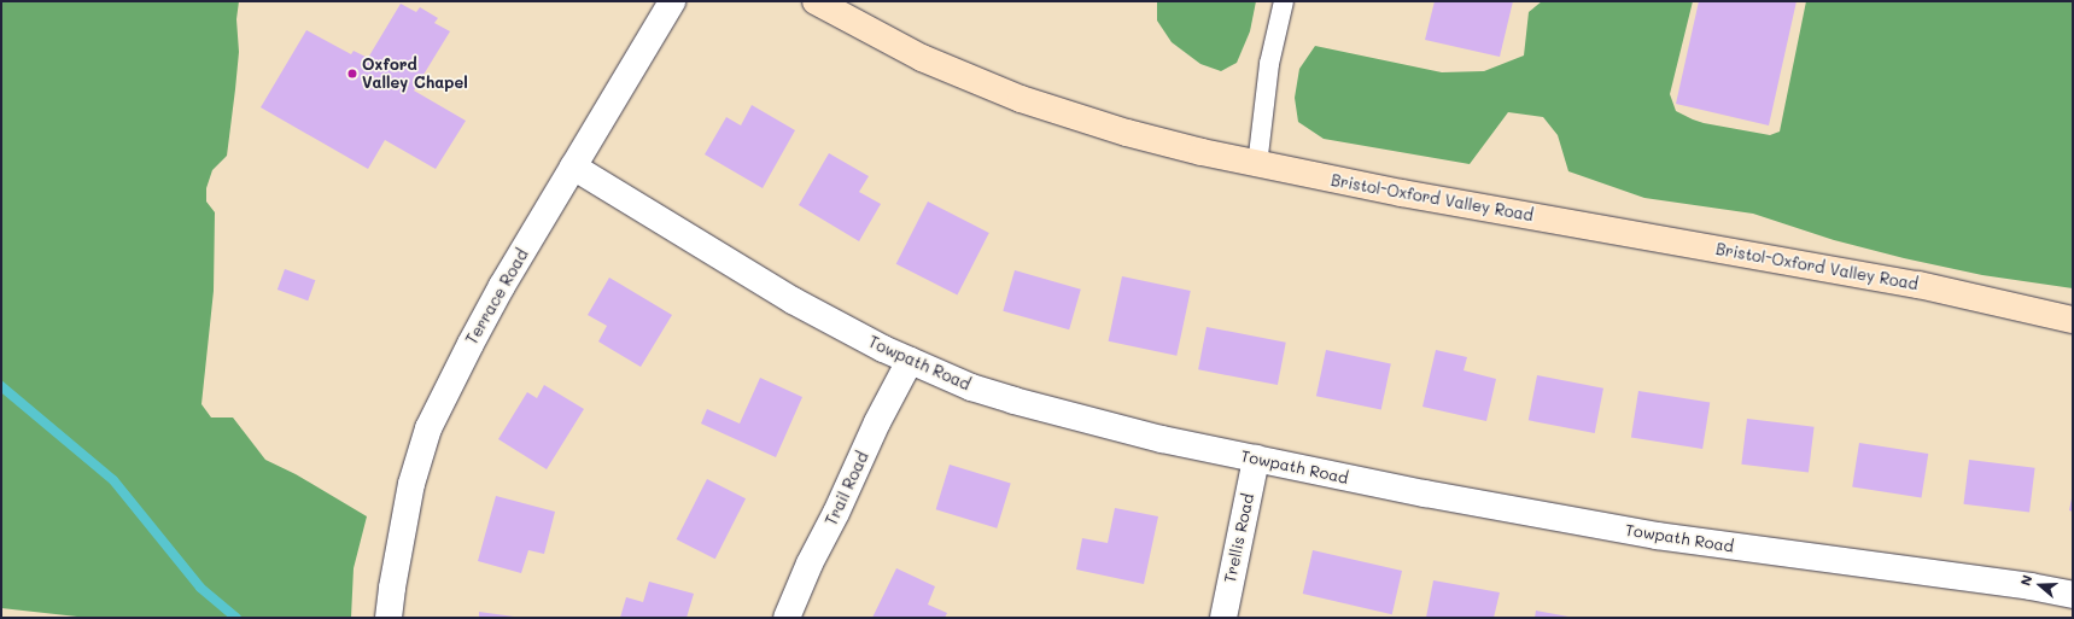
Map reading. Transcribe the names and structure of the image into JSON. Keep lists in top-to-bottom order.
{
  "streets": {
    "main road": ["Bristol-Oxford Valley Road"],
    "street": [
      "Terrace Road",
      "Towpath Road",
      "Trail Road",
      "Trellis Road"
    ]
  },
  "crossings": [
    ["Terrace Road", "Towpath Road"],
    ["Towpath Road", "Trail Road"],
    ["Towpath Road", "Trellis Road"]
  ],
  "places": ["Oxford Valley Chapel"],
  "north": "left"
}
